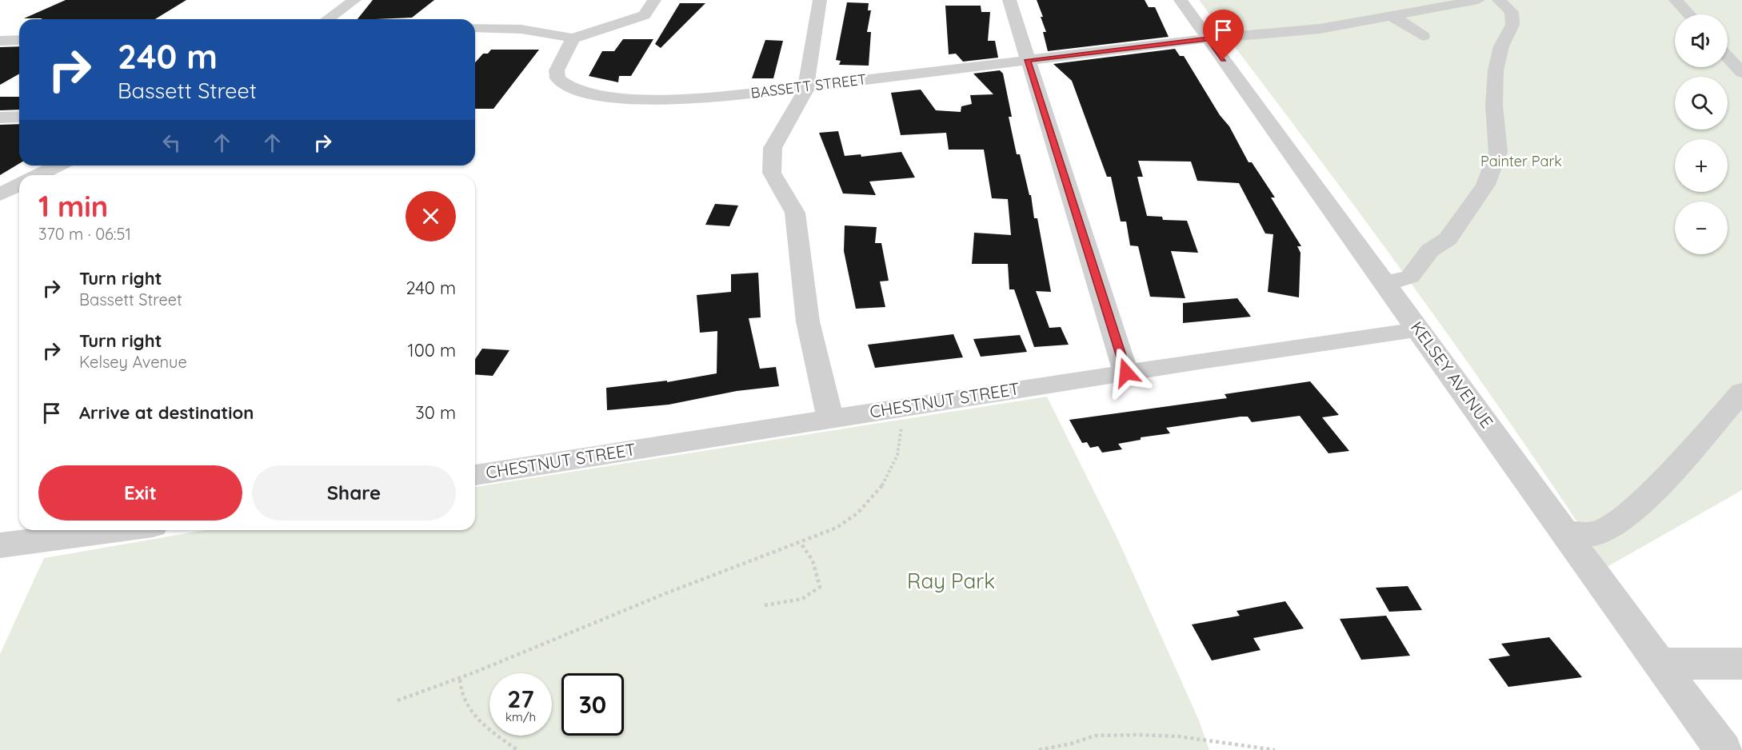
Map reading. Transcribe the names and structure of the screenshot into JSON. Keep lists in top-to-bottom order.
{
  "streets": {
    "street": ["BASSETT STREET", "KELSEY AVENUE", "CHESTNUT STREET"]
  },
  "crossings": [
    ["BASSETT STREET", "KELSEY AVENUE"],
    ["KELSEY AVENUE", "CHESTNUT STREET"]
  ],
  "parks": ["Painter Park", "Ray Park"],
  "page": {
    "map_buttons": ["+", "−"],
    "turn": ["240 m", "Bassett Street"],
    "heading": ["1 min", "370 m · 06:51"],
    "list": [
      {
        "name": "Turn right",
        "note": "Bassett Street",
        "value": "240 m"
      },
      {
        "name": "Turn right",
        "note": "Kelsey Avenue",
        "value": "100 m"
      },
      {
        "name": "Arrive at destination",
        "value": "30 m"
      }
    ],
    "buttons": ["Exit", "Share"],
    "speed": "27 km/h",
    "limit": "30"
  }
}
